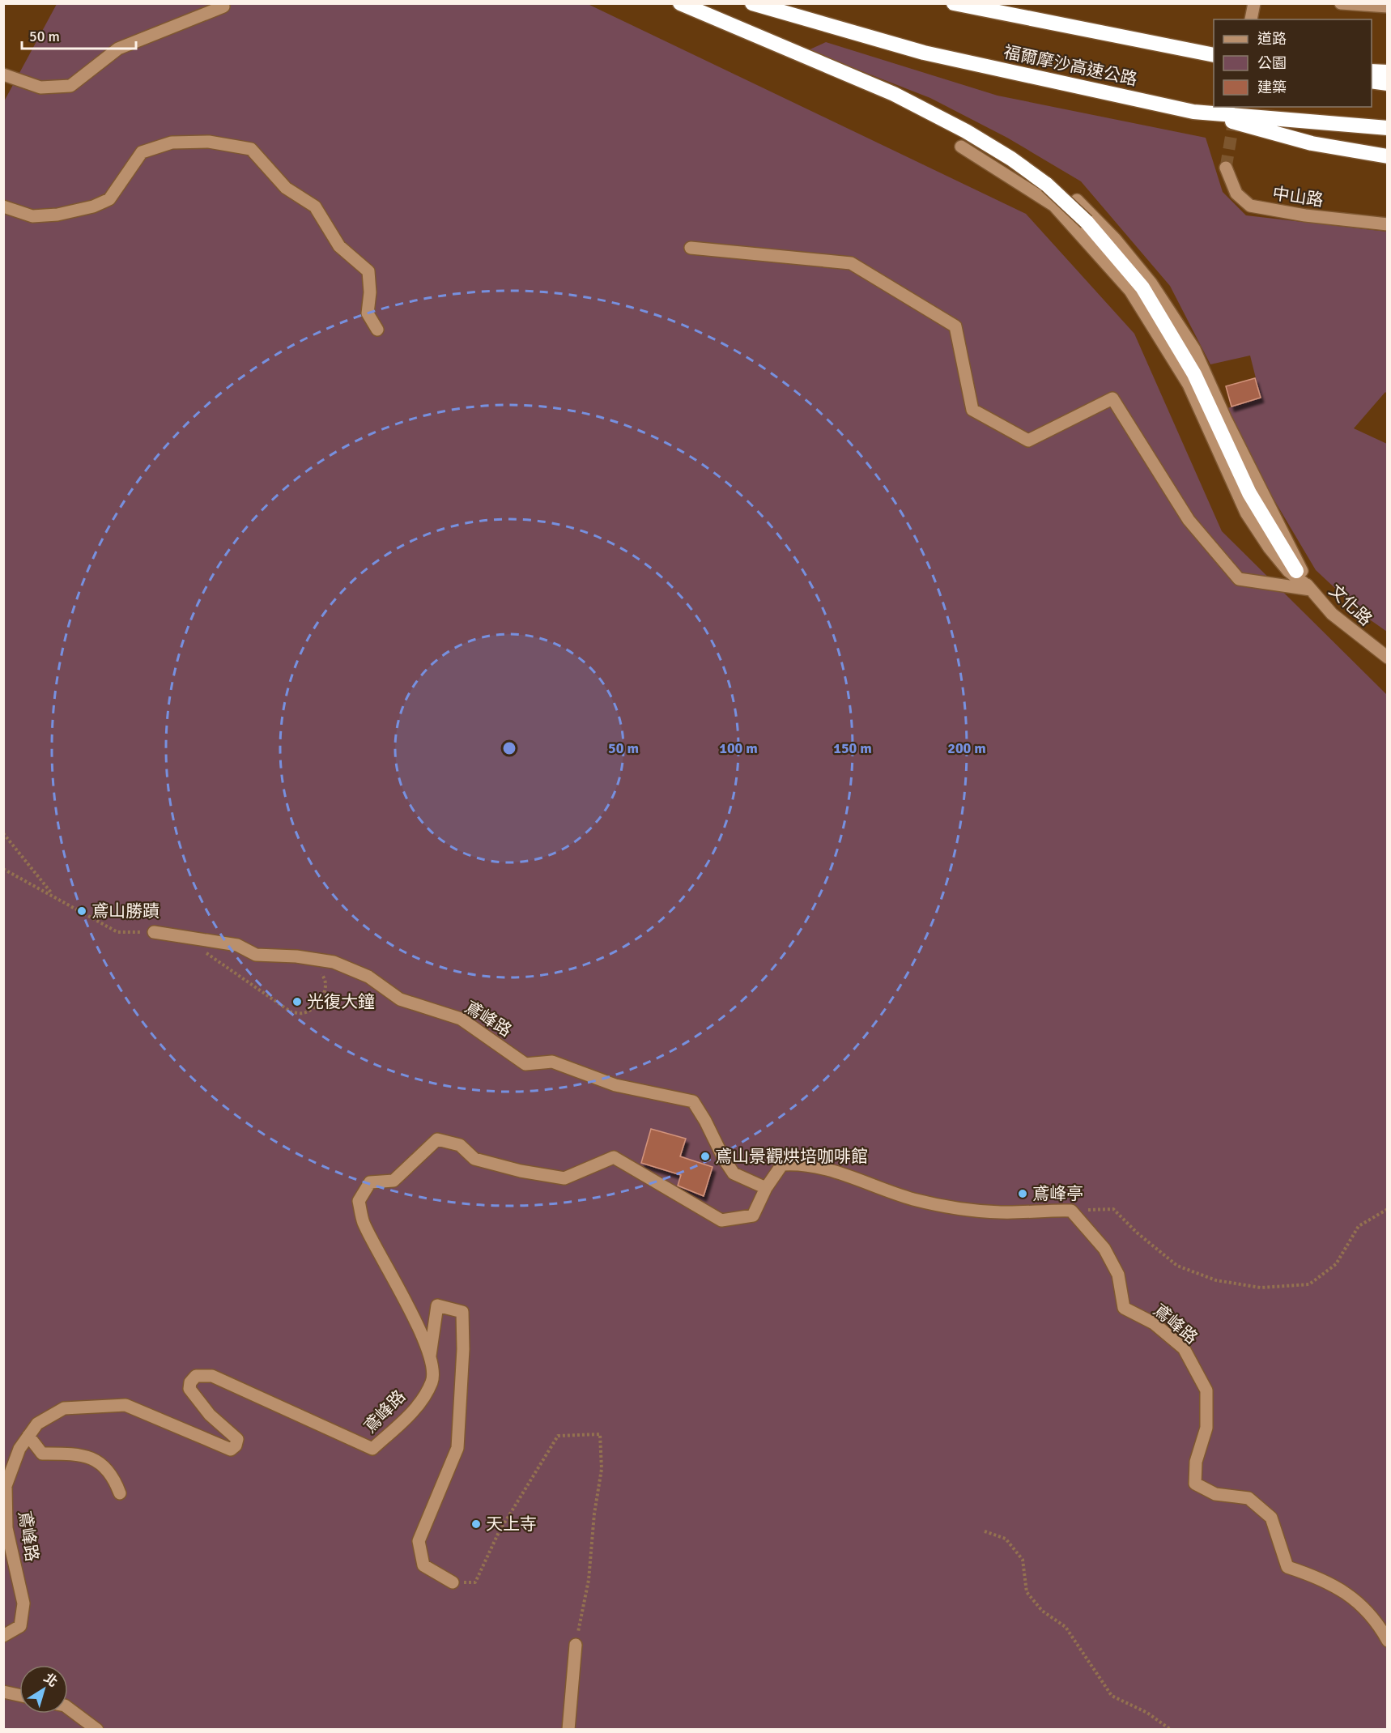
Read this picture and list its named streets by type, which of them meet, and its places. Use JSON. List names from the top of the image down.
{
  "streets": {
    "highway": ["福爾摩沙高速公路"],
    "street": ["中山路", "文化路", "鳶峰路"]
  },
  "places": [
    "鳶山勝蹟",
    "光復大鐘",
    "鳶山景觀烘培咖啡館",
    "鳶峰亭",
    "天上寺"
  ],
  "legend": ["道路", "公園", "建築"],
  "scale_bar": "50 m",
  "north": "top right",
  "rings": [
    "50 m",
    "100 m",
    "150 m",
    "200 m"
  ]
}
